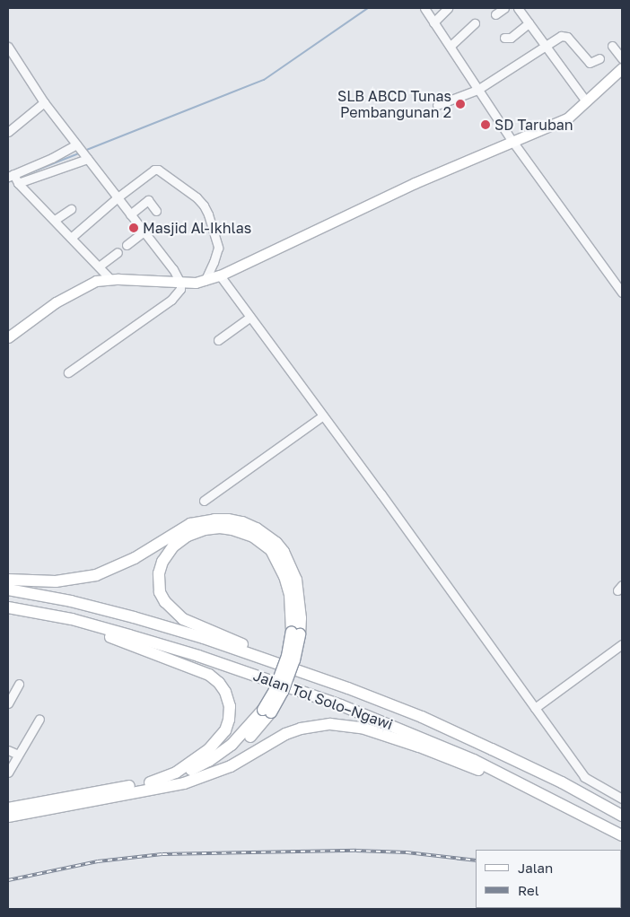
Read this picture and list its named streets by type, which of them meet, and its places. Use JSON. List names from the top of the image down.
{
  "streets": {
    "highway": ["Jalan Tol Solo–Ngawi"]
  },
  "places": ["SLB ABCD Tunas Pembangunan 2", "SD Taruban", "Masjid Al-Ikhlas"],
  "legend": ["Jalan", "Rel"]
}
